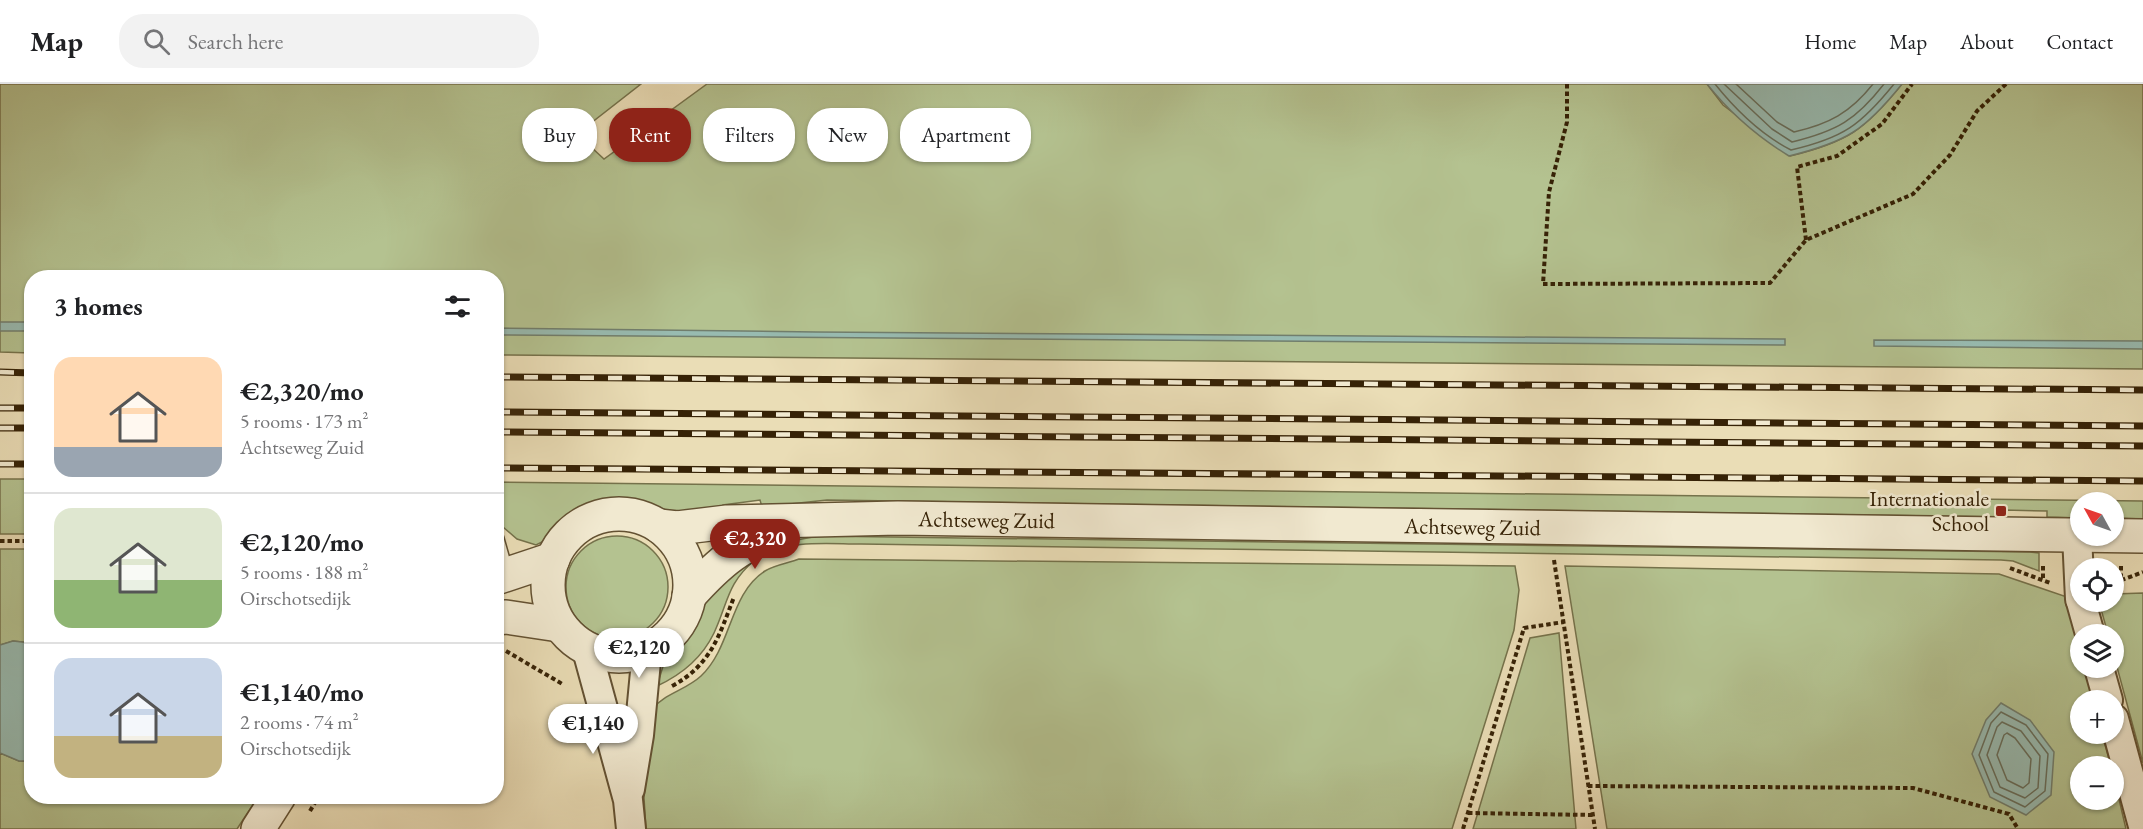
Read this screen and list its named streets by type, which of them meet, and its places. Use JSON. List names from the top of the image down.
{
  "streets": {
    "street": ["Achtseweg Zuid"]
  },
  "places": {
    "transit": ["Internationale School"]
  },
  "north": "top left",
  "page": {
    "header": "Map",
    "search": "Search here",
    "nav": [
      "Home",
      "Map",
      "About",
      "Contact"
    ],
    "chip": [
      "Buy",
      "Rent",
      "Filters",
      "New",
      "Apartment"
    ],
    "heading": "3 homes",
    "list": [
      {
        "name": "€2,320/mo",
        "note": "5 rooms · 173 m² · Achtseweg Zuid"
      },
      {
        "name": "€2,120/mo",
        "note": "5 rooms · 188 m² · Oirschotsedijk"
      },
      {
        "name": "€1,140/mo",
        "note": "2 rooms · 74 m² · Oirschotsedijk"
      }
    ],
    "map_buttons": ["+", "−"],
    "price": ["€2,320", "€2,120", "€1,140"]
  }
}
